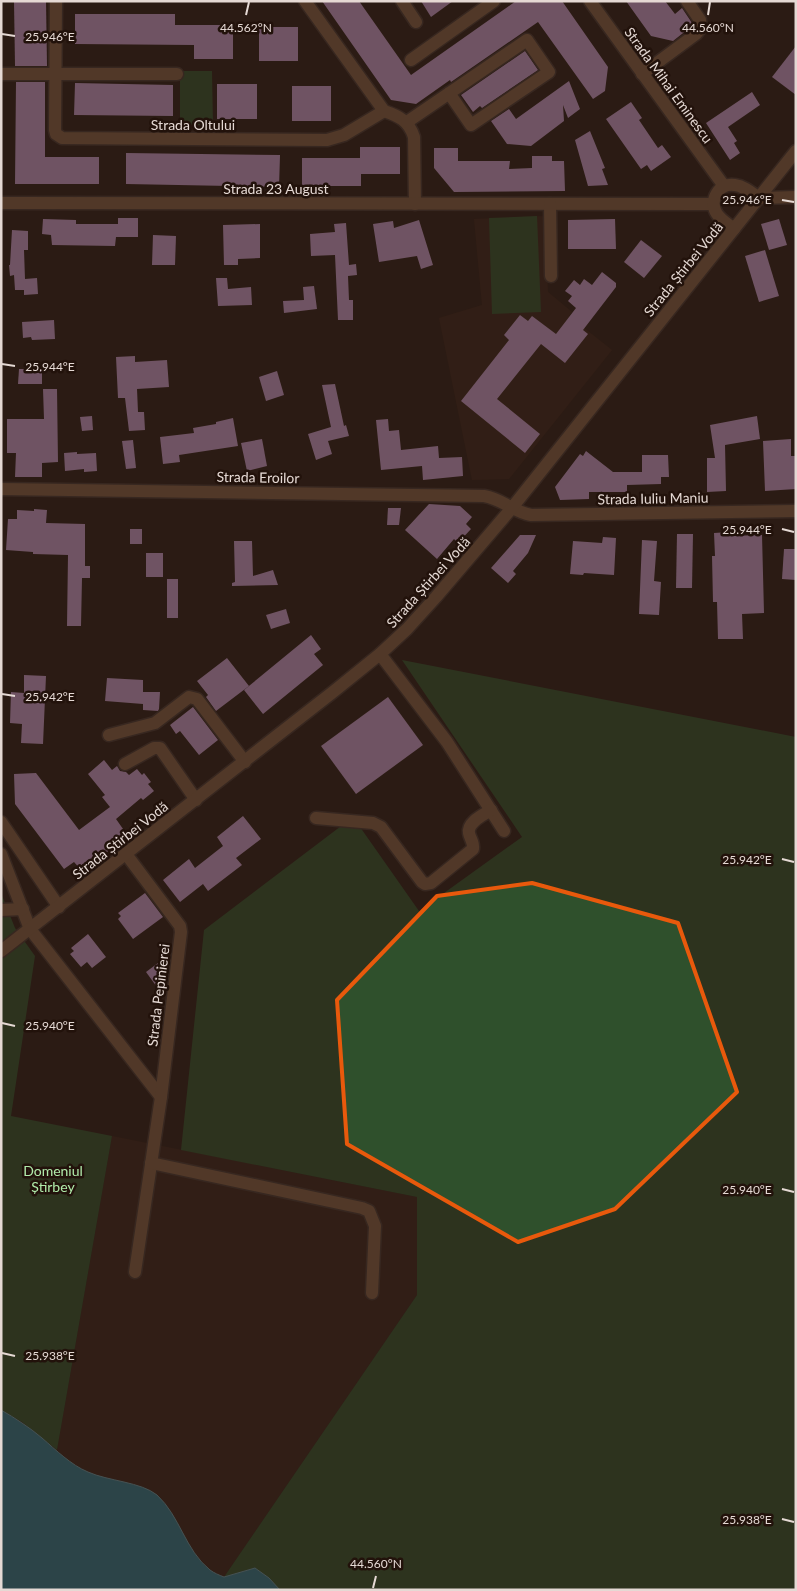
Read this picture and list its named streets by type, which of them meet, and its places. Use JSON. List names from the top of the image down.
{
  "streets": {
    "street": [
      "Strada Mihai Eminescu",
      "Strada Oltului",
      "Strada 23 August",
      "Strada Știrbei Vodă",
      "Strada Eroilor",
      "Strada Iuliu Maniu",
      "Strada Pepinierei"
    ]
  },
  "crossings": [
    ["Strada Știrbei Vodă", "Strada Eroilor"],
    ["Strada Știrbei Vodă", "Strada Iuliu Maniu"],
    ["Strada Știrbei Vodă", "Strada Pepinierei"],
    ["Strada Eroilor", "Strada Iuliu Maniu"]
  ],
  "parks": ["Domeniul Știrbey"],
  "coordinates": [
    "44.562°N",
    "44.560°N",
    "25.946°E",
    "25.944°E",
    "25.942°E",
    "25.940°E",
    "25.938°E"
  ]
}
